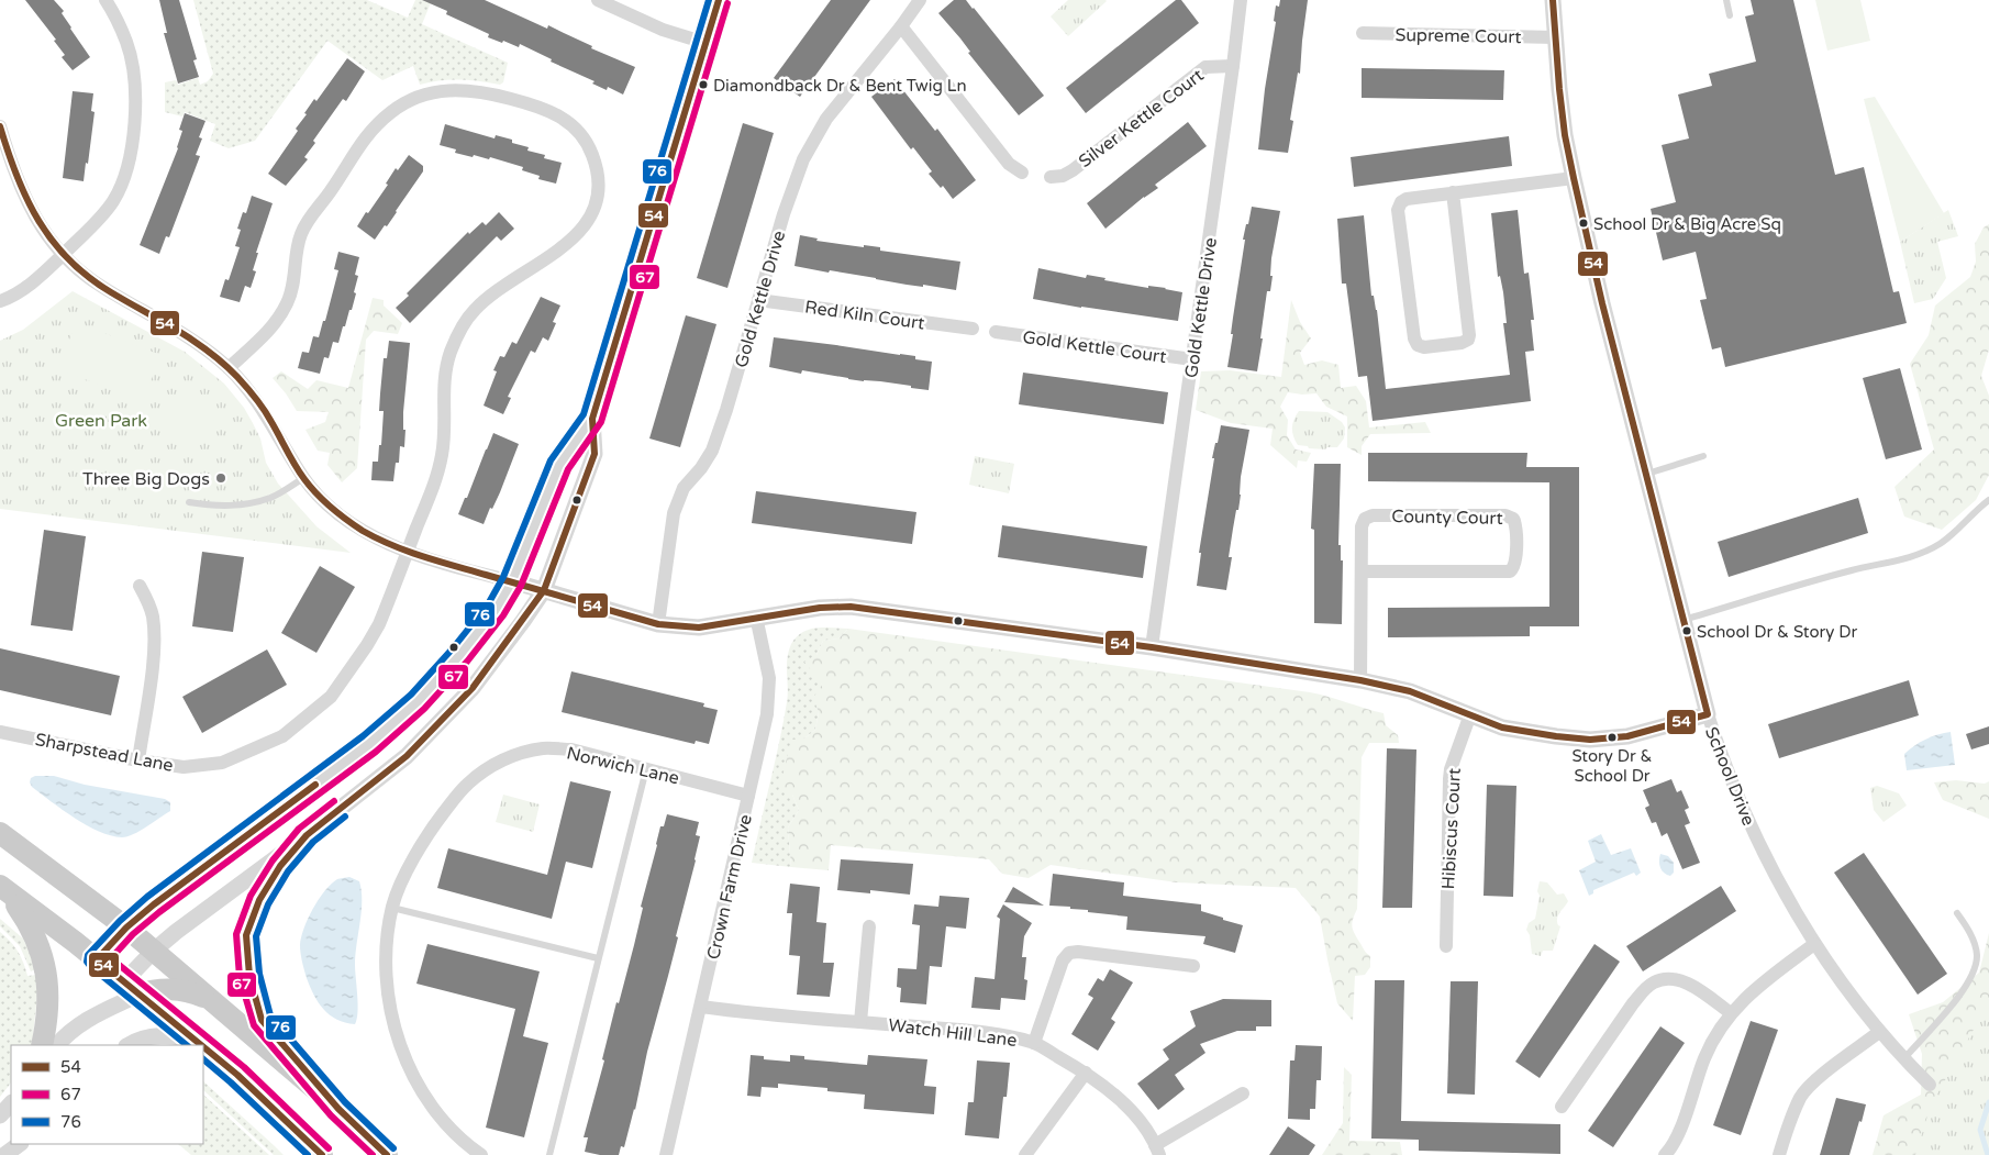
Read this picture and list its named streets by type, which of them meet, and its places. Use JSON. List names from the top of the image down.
{
  "streets": {
    "street": [
      "Supreme Court",
      "Silver Kettle Court",
      "Gold Kettle Drive",
      "Red Kiln Court",
      "Gold Kettle Court",
      "County Court",
      "Sharpstead Lane",
      "Norwich Lane",
      "School Drive",
      "Hibiscus Court",
      "Crown Farm Drive",
      "Watch Hill Lane"
    ]
  },
  "crossings": [
    ["Supreme Court", "School Drive"],
    ["Silver Kettle Court", "Gold Kettle Drive"],
    ["Gold Kettle Drive", "Red Kiln Court"],
    ["Gold Kettle Drive", "Gold Kettle Court"],
    ["Norwich Lane", "Crown Farm Drive"],
    ["Crown Farm Drive", "Watch Hill Lane"]
  ],
  "parks": ["Green Park"],
  "places": [
    "Diamondback Dr & Bent Twig Ln",
    "School Dr & Big Acre Sq",
    "Three Big Dogs",
    "School Dr & Story Dr",
    "Story Dr & School Dr"
  ],
  "lines": ["transit line 54", "transit line 76", "transit line 67"],
  "legend": ["54", "67", "76"]
}
